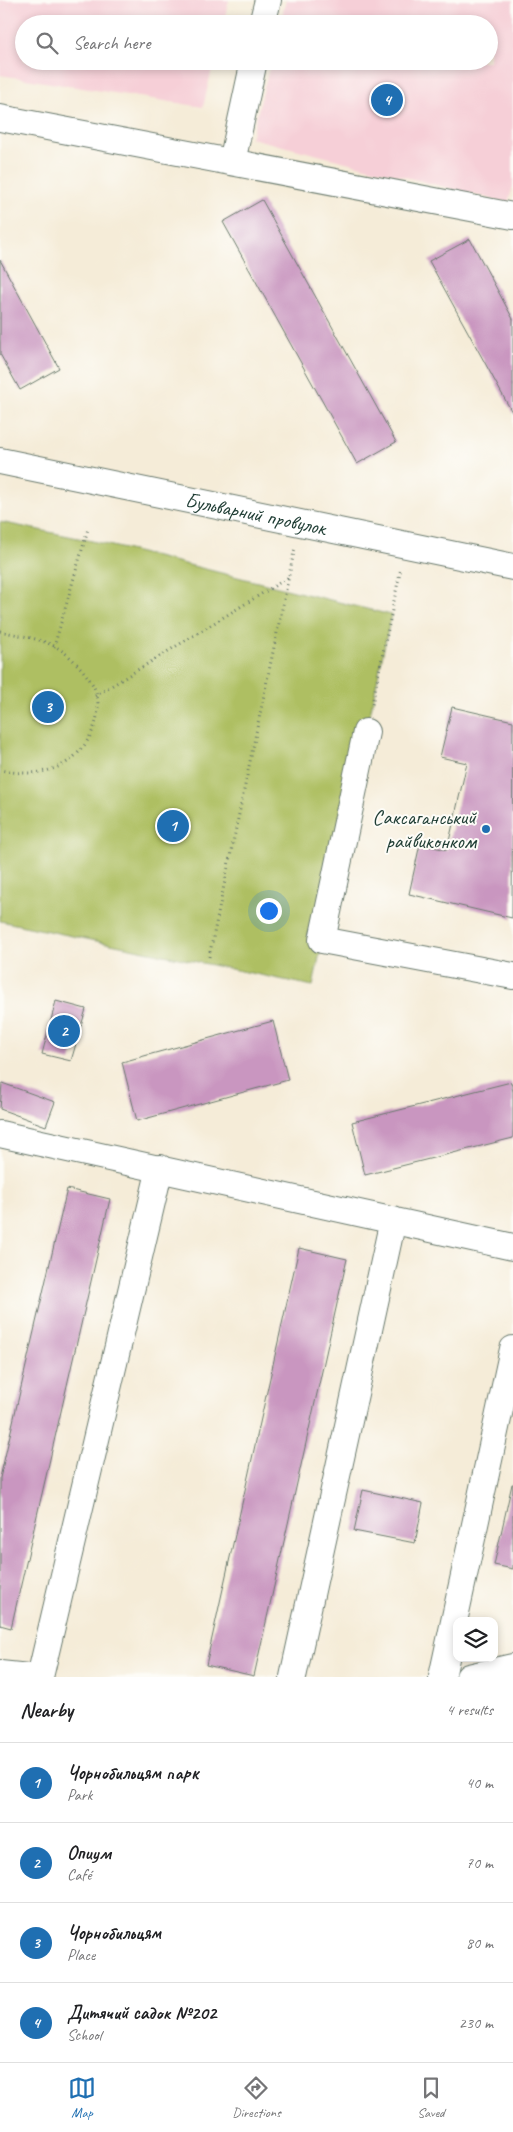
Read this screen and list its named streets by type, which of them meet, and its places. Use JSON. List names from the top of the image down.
{
  "streets": {
    "street": ["Бульварний провулок"]
  },
  "places": ["Саксаганський райвиконком"],
  "page": {
    "search": "Search here",
    "pins": [
      "4",
      "3",
      "1",
      "2"
    ],
    "heading": ["Nearby", "4 results"],
    "list": [
      {
        "mark": "1",
        "name": "Чорнобильцям парк",
        "note": "Park",
        "value": "40 m"
      },
      {
        "mark": "2",
        "name": "Опиум",
        "note": "Café",
        "value": "70 m"
      },
      {
        "mark": "3",
        "name": "Чорнобильцям",
        "note": "Place",
        "value": "80 m"
      },
      {
        "mark": "4",
        "name": "Дитячий садок №202",
        "note": "School",
        "value": "230 m"
      }
    ],
    "nav": ["Map", "Directions", "Saved"]
  }
}
